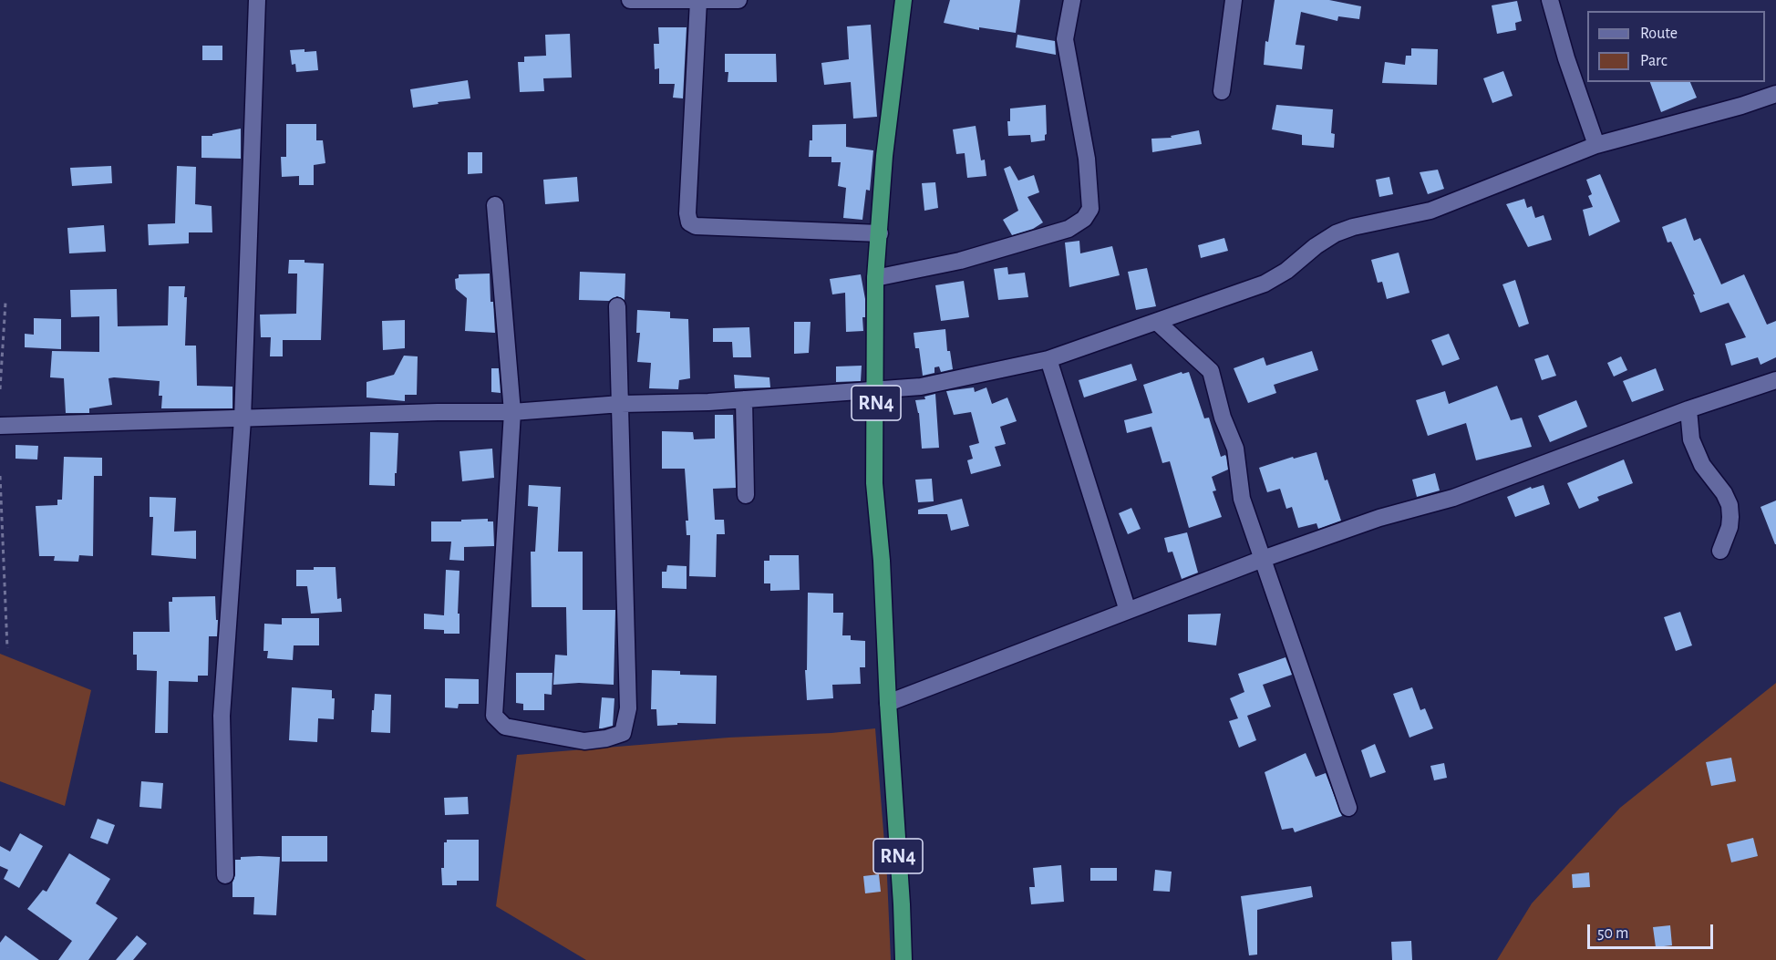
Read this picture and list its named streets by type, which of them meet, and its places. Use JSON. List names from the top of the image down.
{
  "streets": {
    "highway": ["RN4"]
  },
  "legend": ["Route", "Parc"],
  "scale_bar": "50 m"
}
